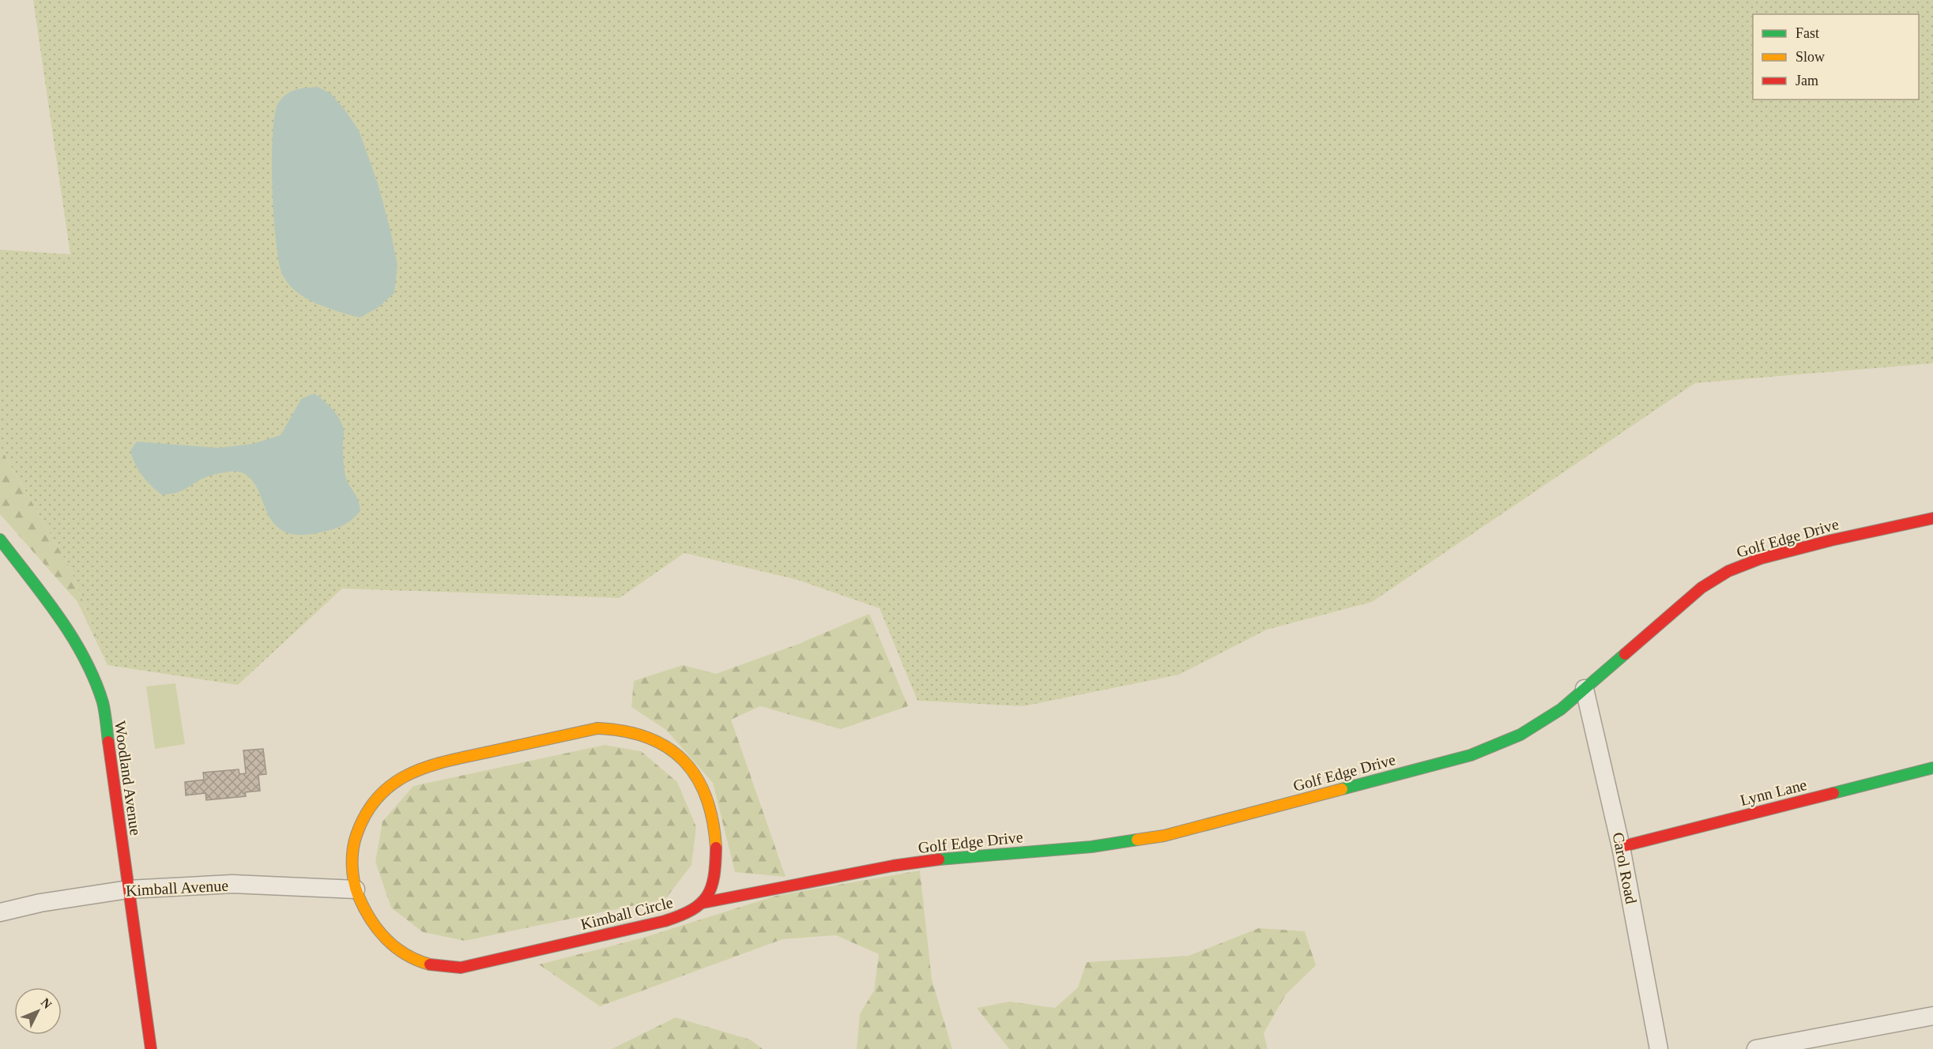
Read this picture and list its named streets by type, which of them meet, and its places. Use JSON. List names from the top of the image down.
{
  "streets": {
    "street": [
      "Golf Edge Drive",
      "Woodland Avenue",
      "Lynn Lane",
      "Carol Road",
      "Kimball Avenue",
      "Kimball Circle"
    ]
  },
  "crossings": [
    ["Golf Edge Drive", "Carol Road"],
    ["Golf Edge Drive", "Kimball Circle"],
    ["Woodland Avenue", "Kimball Avenue"],
    ["Lynn Lane", "Carol Road"],
    ["Kimball Avenue", "Kimball Circle"]
  ],
  "legend": ["Fast", "Slow", "Jam"],
  "north": "top right"
}
